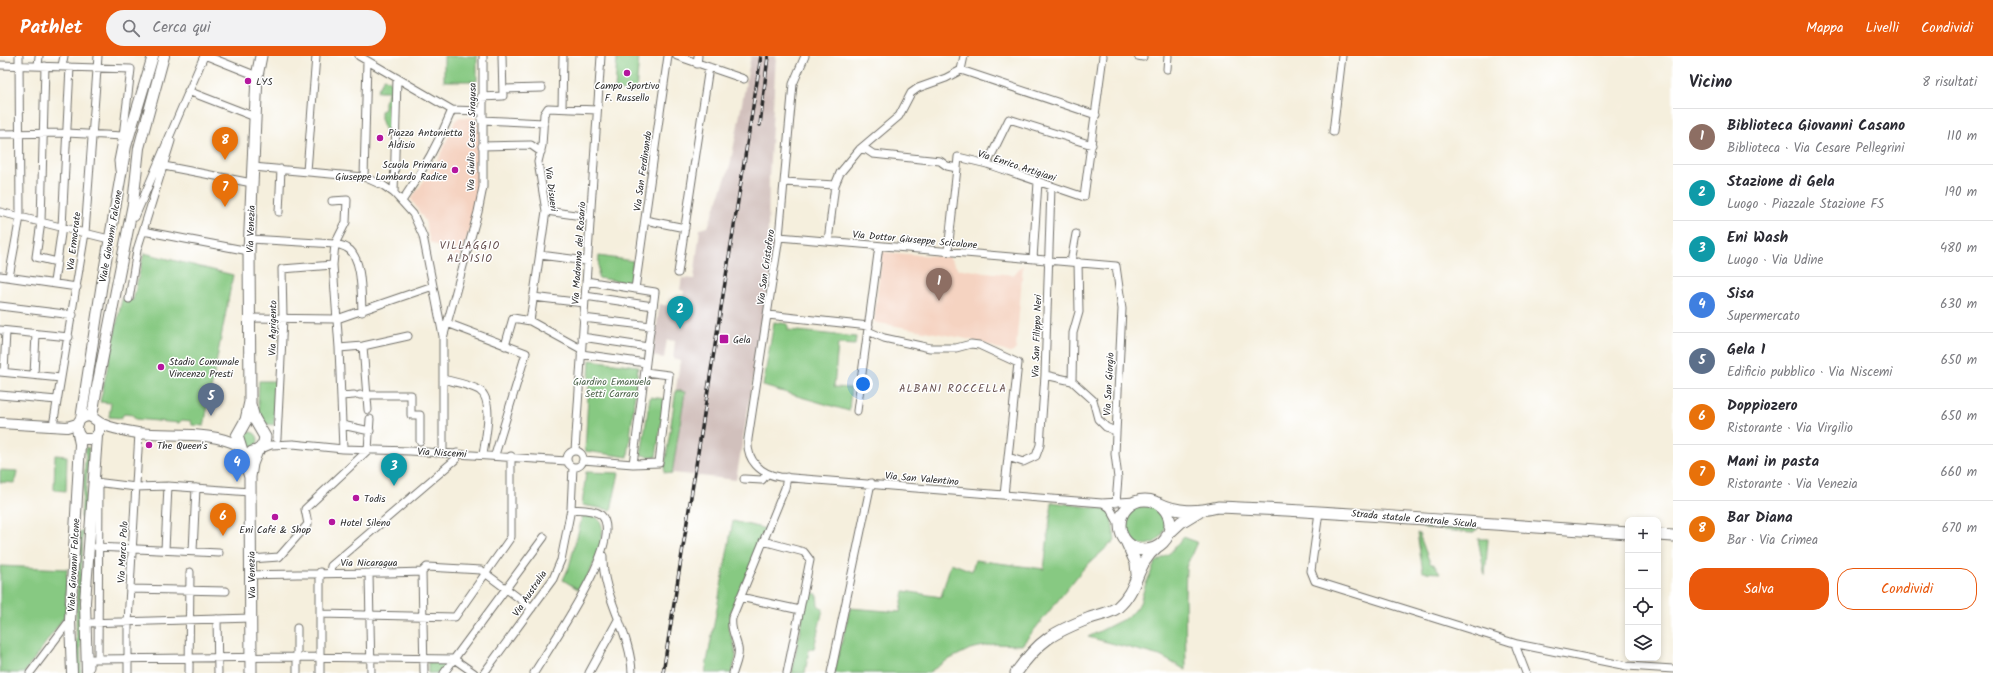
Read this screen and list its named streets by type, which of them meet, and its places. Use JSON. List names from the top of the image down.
{
  "streets": {
    "main road": ["Via Venezia", "Strada statale Centrale Sicula"],
    "street": [
      "Via Giulio Cesare Siragusa",
      "Via Enrico Artigiani",
      "Via San Ferdinando",
      "Via Disueri",
      "Viale Giovanni Falcone",
      "Via Dottor Giuseppe Scicolone",
      "Via Ermocrate",
      "Via Madonna del Rosario",
      "Via San Cristoforo",
      "Via Agrigento",
      "Via San Filippo Neri",
      "Via San Giorgio",
      "Via Niscemi",
      "Via San Valentino",
      "Via Marco Polo",
      "Via Nicaragua",
      "Via Australia"
    ]
  },
  "crossings": [
    ["Via Giulio Cesare Siragusa", "Via Niscemi"],
    ["Via Enrico Artigiani", "Via San Filippo Neri"],
    ["Via Disueri", "Via Madonna del Rosario"],
    ["Via Venezia", "Via Nicaragua"],
    ["Via Dottor Giuseppe Scicolone", "Via San Cristoforo"],
    ["Via Dottor Giuseppe Scicolone", "Via San Filippo Neri"],
    ["Via Dottor Giuseppe Scicolone", "Via San Giorgio"],
    ["Via Madonna del Rosario", "Via Niscemi"],
    ["Via Madonna del Rosario", "Via Australia"],
    ["Via San Cristoforo", "Via San Valentino"],
    ["Via San Giorgio", "Via San Valentino"],
    ["Via Niscemi", "Via Australia"],
    ["Via San Valentino", "Strada statale Centrale Sicula"]
  ],
  "districts": ["VILLAGGIO ALDISIO", "ALBANI ROCCELLA"],
  "parks": ["Giardino Emanuela Setti Carraro"],
  "places": {
    "other": [
      "Campo Sportivo F. Russello",
      "LYS",
      "Piazza Antonietta Aldisio",
      "Scuola Primaria Giuseppe Lombardo Radice",
      "Stadio Comunale Vincenzo Presti",
      "The Queen's",
      "Todis",
      "Eni Café & Shop",
      "Hotel Sileno"
    ],
    "transit": ["Gela"]
  },
  "page": {
    "header": "Pathlet",
    "search": "Cerca qui",
    "nav": ["Mappa", "Livelli", "Condividi"],
    "heading": ["Vicino", "8 risultati"],
    "list": [
      {
        "mark": "1",
        "name": "Biblioteca Giovanni Casano",
        "note": "Biblioteca · Via Cesare Pellegrini",
        "value": "110 m"
      },
      {
        "mark": "2",
        "name": "Stazione di Gela",
        "note": "Luogo · Piazzale Stazione FS",
        "value": "190 m"
      },
      {
        "mark": "3",
        "name": "Eni Wash",
        "note": "Luogo · Via Udine",
        "value": "480 m"
      },
      {
        "mark": "4",
        "name": "Sisa",
        "note": "Supermercato",
        "value": "630 m"
      },
      {
        "mark": "5",
        "name": "Gela 1",
        "note": "Edificio pubblico · Via Niscemi",
        "value": "650 m"
      },
      {
        "mark": "6",
        "name": "Doppiozero",
        "note": "Ristorante · Via Virgilio",
        "value": "650 m"
      },
      {
        "mark": "7",
        "name": "Mani in pasta",
        "note": "Ristorante · Via Venezia",
        "value": "660 m"
      },
      {
        "mark": "8",
        "name": "Bar Diana",
        "note": "Bar · Via Crimea",
        "value": "670 m"
      }
    ],
    "pins": [
      "8",
      "7",
      "1",
      "2",
      "5",
      "4",
      "3",
      "6"
    ],
    "map_buttons": ["+", "−"],
    "buttons": ["Salva", "Condividi"]
  }
}
